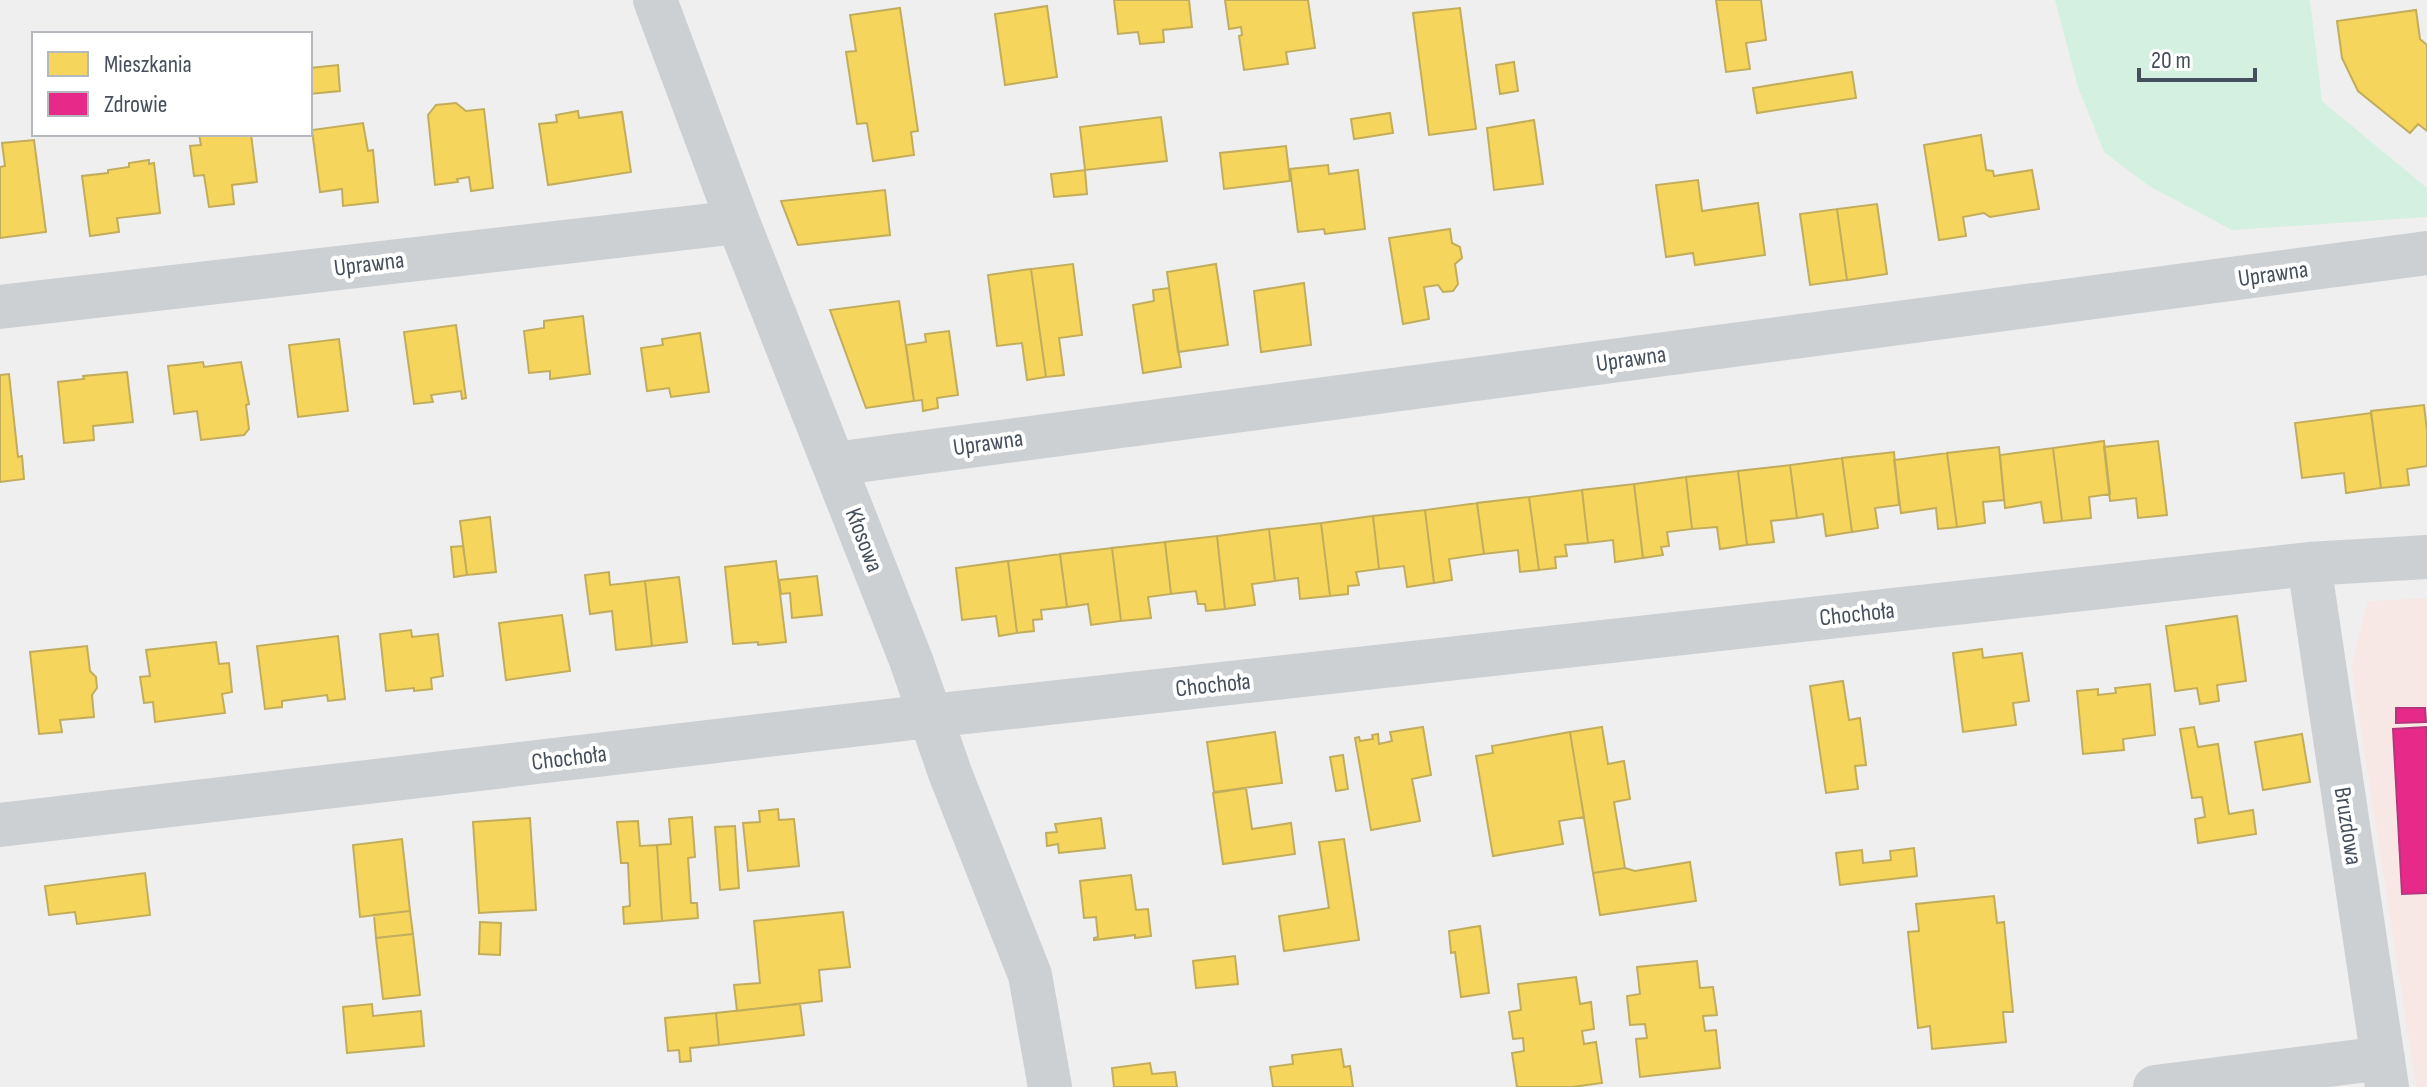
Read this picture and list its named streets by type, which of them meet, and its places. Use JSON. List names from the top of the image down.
{
  "streets": {
    "street": [
      "Uprawna",
      "Kłosowa",
      "Chochoła",
      "Bruzdowa"
    ]
  },
  "crossings": [
    ["Uprawna", "Kłosowa"],
    ["Kłosowa", "Chochoła"],
    ["Chochoła", "Bruzdowa"]
  ],
  "legend": ["Mieszkania", "Zdrowie"],
  "scale_bar": "20 m"
}
